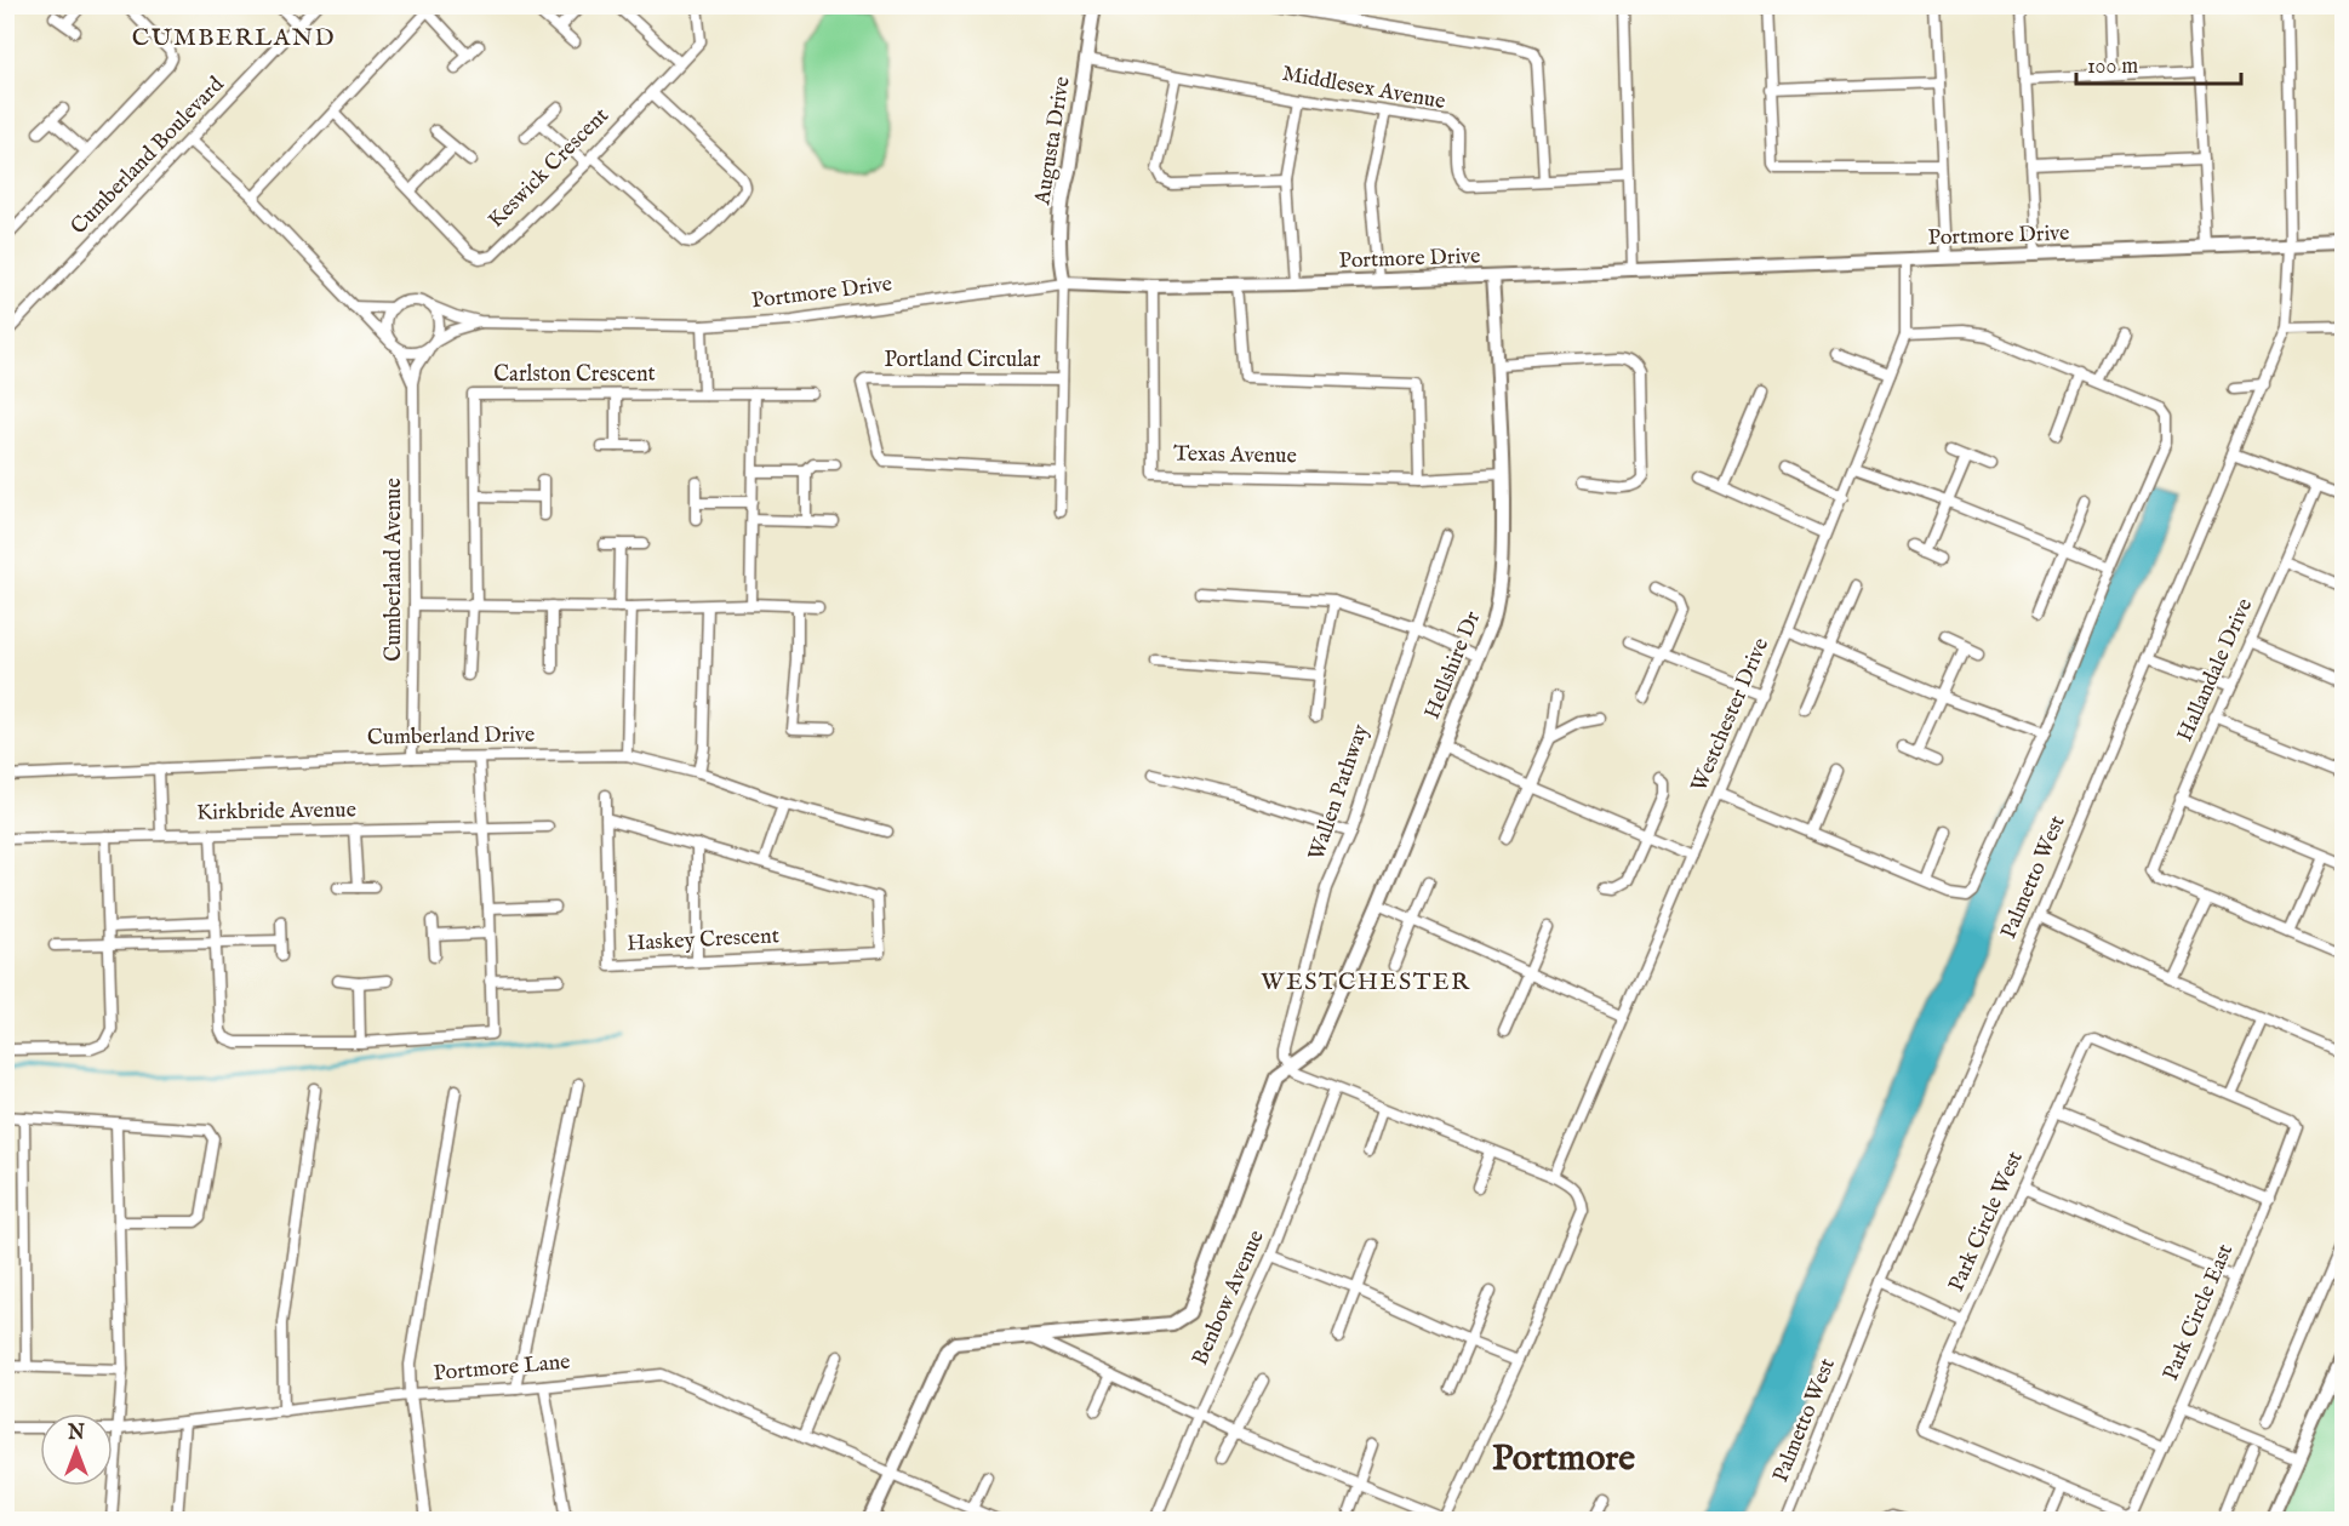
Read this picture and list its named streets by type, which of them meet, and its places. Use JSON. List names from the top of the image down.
{
  "streets": {
    "street": [
      "Middlesex Avenue",
      "Augusta Drive",
      "Cumberland Boulevard",
      "Keswick Crescent",
      "Portmore Drive",
      "Portland Circular",
      "Carlston Crescent",
      "Texas Avenue",
      "Cumberland Avenue",
      "Hellshire Dr",
      "Hallandale Drive",
      "Westchester Drive",
      "Cumberland Drive",
      "Wallen Pathway",
      "Kirkbride Avenue",
      "Palmetto West",
      "Haskey Crescent",
      "Park Circle West",
      "Benbow Avenue",
      "Park Circle East",
      "Portmore Lane"
    ]
  },
  "crossings": [
    ["Middlesex Avenue", "Augusta Drive"],
    ["Augusta Drive", "Portmore Drive"],
    ["Cumberland Boulevard", "Cumberland Avenue"],
    ["Portmore Drive", "Texas Avenue"],
    ["Portmore Drive", "Cumberland Avenue"],
    ["Portmore Drive", "Hellshire Dr"],
    ["Portmore Drive", "Westchester Drive"],
    ["Portmore Drive", "Palmetto West"],
    ["Texas Avenue", "Hellshire Dr"],
    ["Cumberland Avenue", "Cumberland Drive"],
    ["Hellshire Dr", "Wallen Pathway"],
    ["Park Circle West", "Park Circle East"]
  ],
  "districts": ["CUMBERLAND", "WESTCHESTER", "Portmore"],
  "scale_bar": "100 m",
  "north": "top"
}
